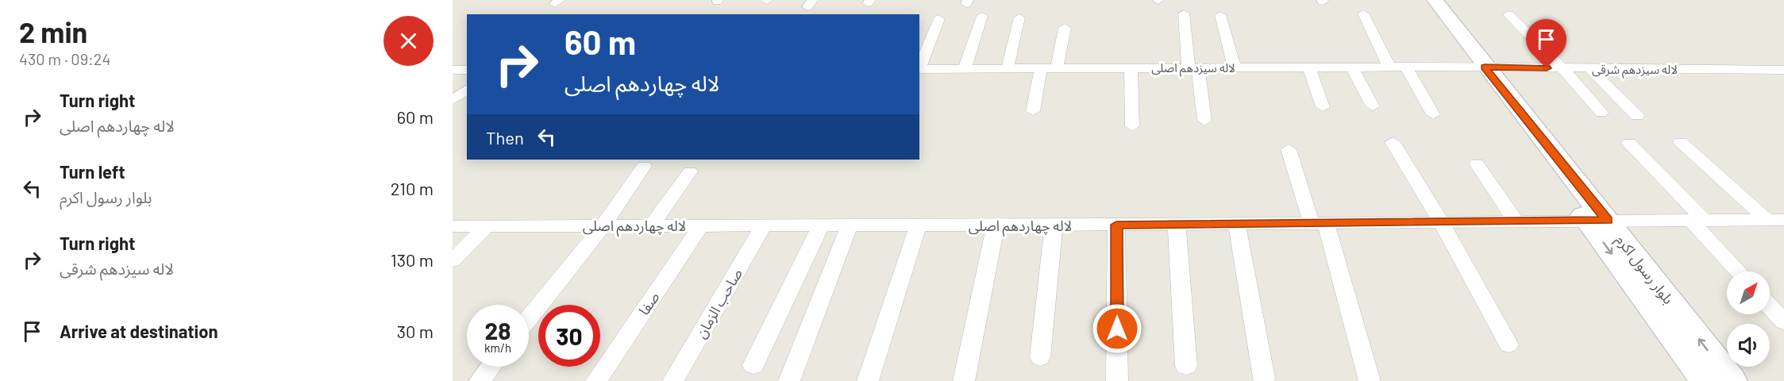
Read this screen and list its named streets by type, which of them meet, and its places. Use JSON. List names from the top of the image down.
{
  "streets": {
    "main road": ["بلوار رسول اکرم"],
    "street": [
      "لاله سیزدهم اصلی",
      "لاله سیزدهم شرقی",
      "لاله چهاردهم اصلی",
      "صفا",
      "صاحب الزمان"
    ]
  },
  "crossings": [
    ["لاله سیزدهم اصلی", "لاله سیزدهم شرقی"],
    ["لاله سیزدهم اصلی", "بلوار رسول اکرم"],
    ["لاله سیزدهم شرقی", "بلوار رسول اکرم"],
    ["لاله چهاردهم اصلی", "بلوار رسول اکرم"],
    ["لاله چهاردهم اصلی", "صفا"],
    ["لاله چهاردهم اصلی", "صاحب الزمان"]
  ],
  "north": "top right",
  "page": {
    "heading": ["2 min", "430 m · 09:24"],
    "turn": ["60 m", "لاله چهاردهم اصلی"],
    "list": [
      {
        "name": "Turn right",
        "note": "لاله چهاردهم اصلی",
        "value": "60 m"
      },
      {
        "name": "Turn left",
        "note": "بلوار رسول اکرم",
        "value": "210 m"
      },
      {
        "name": "Turn right",
        "note": "لاله سیزدهم شرقی",
        "value": "130 m"
      },
      {
        "name": "Arrive at destination",
        "value": "30 m"
      }
    ],
    "then": "Then",
    "speed": "28 km/h",
    "limit": "30"
  }
}
